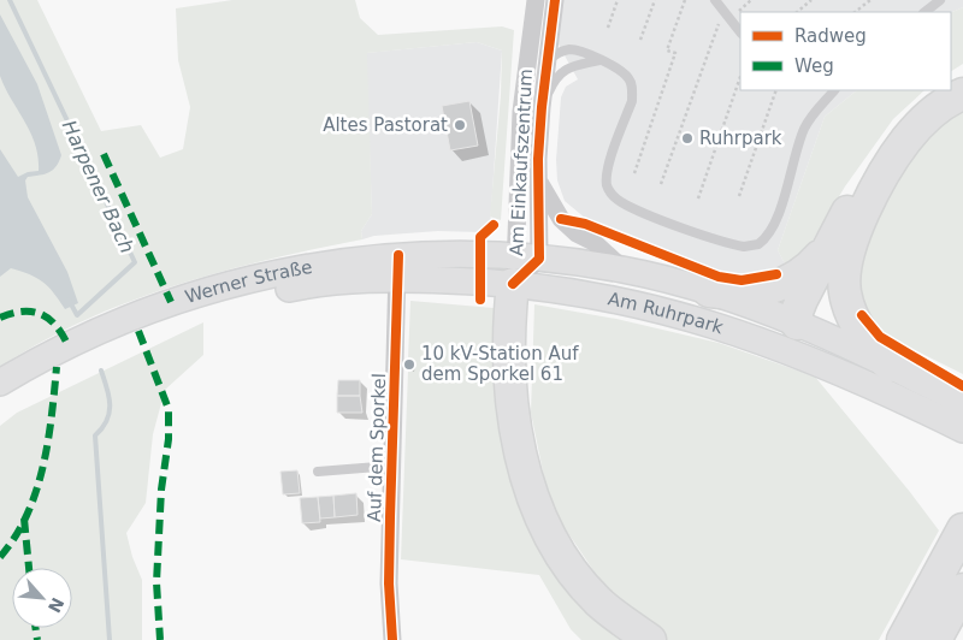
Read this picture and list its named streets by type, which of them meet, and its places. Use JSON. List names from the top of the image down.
{
  "streets": {
    "main road": ["Werner Straße", "Am Ruhrpark"],
    "street": ["Am Einkaufszentrum", "Auf dem Sporkel"]
  },
  "crossings": [
    ["Am Einkaufszentrum", "Werner Straße"],
    ["Am Einkaufszentrum", "Am Ruhrpark"],
    ["Werner Straße", "Am Ruhrpark"],
    ["Werner Straße", "Auf dem Sporkel"]
  ],
  "water": ["Harpener Bach"],
  "places": ["Altes Pastorat", "Ruhrpark", "10 kV-Station Auf dem Sporkel 61"],
  "legend": ["Radweg", "Weg"],
  "north": "bottom right"
}
